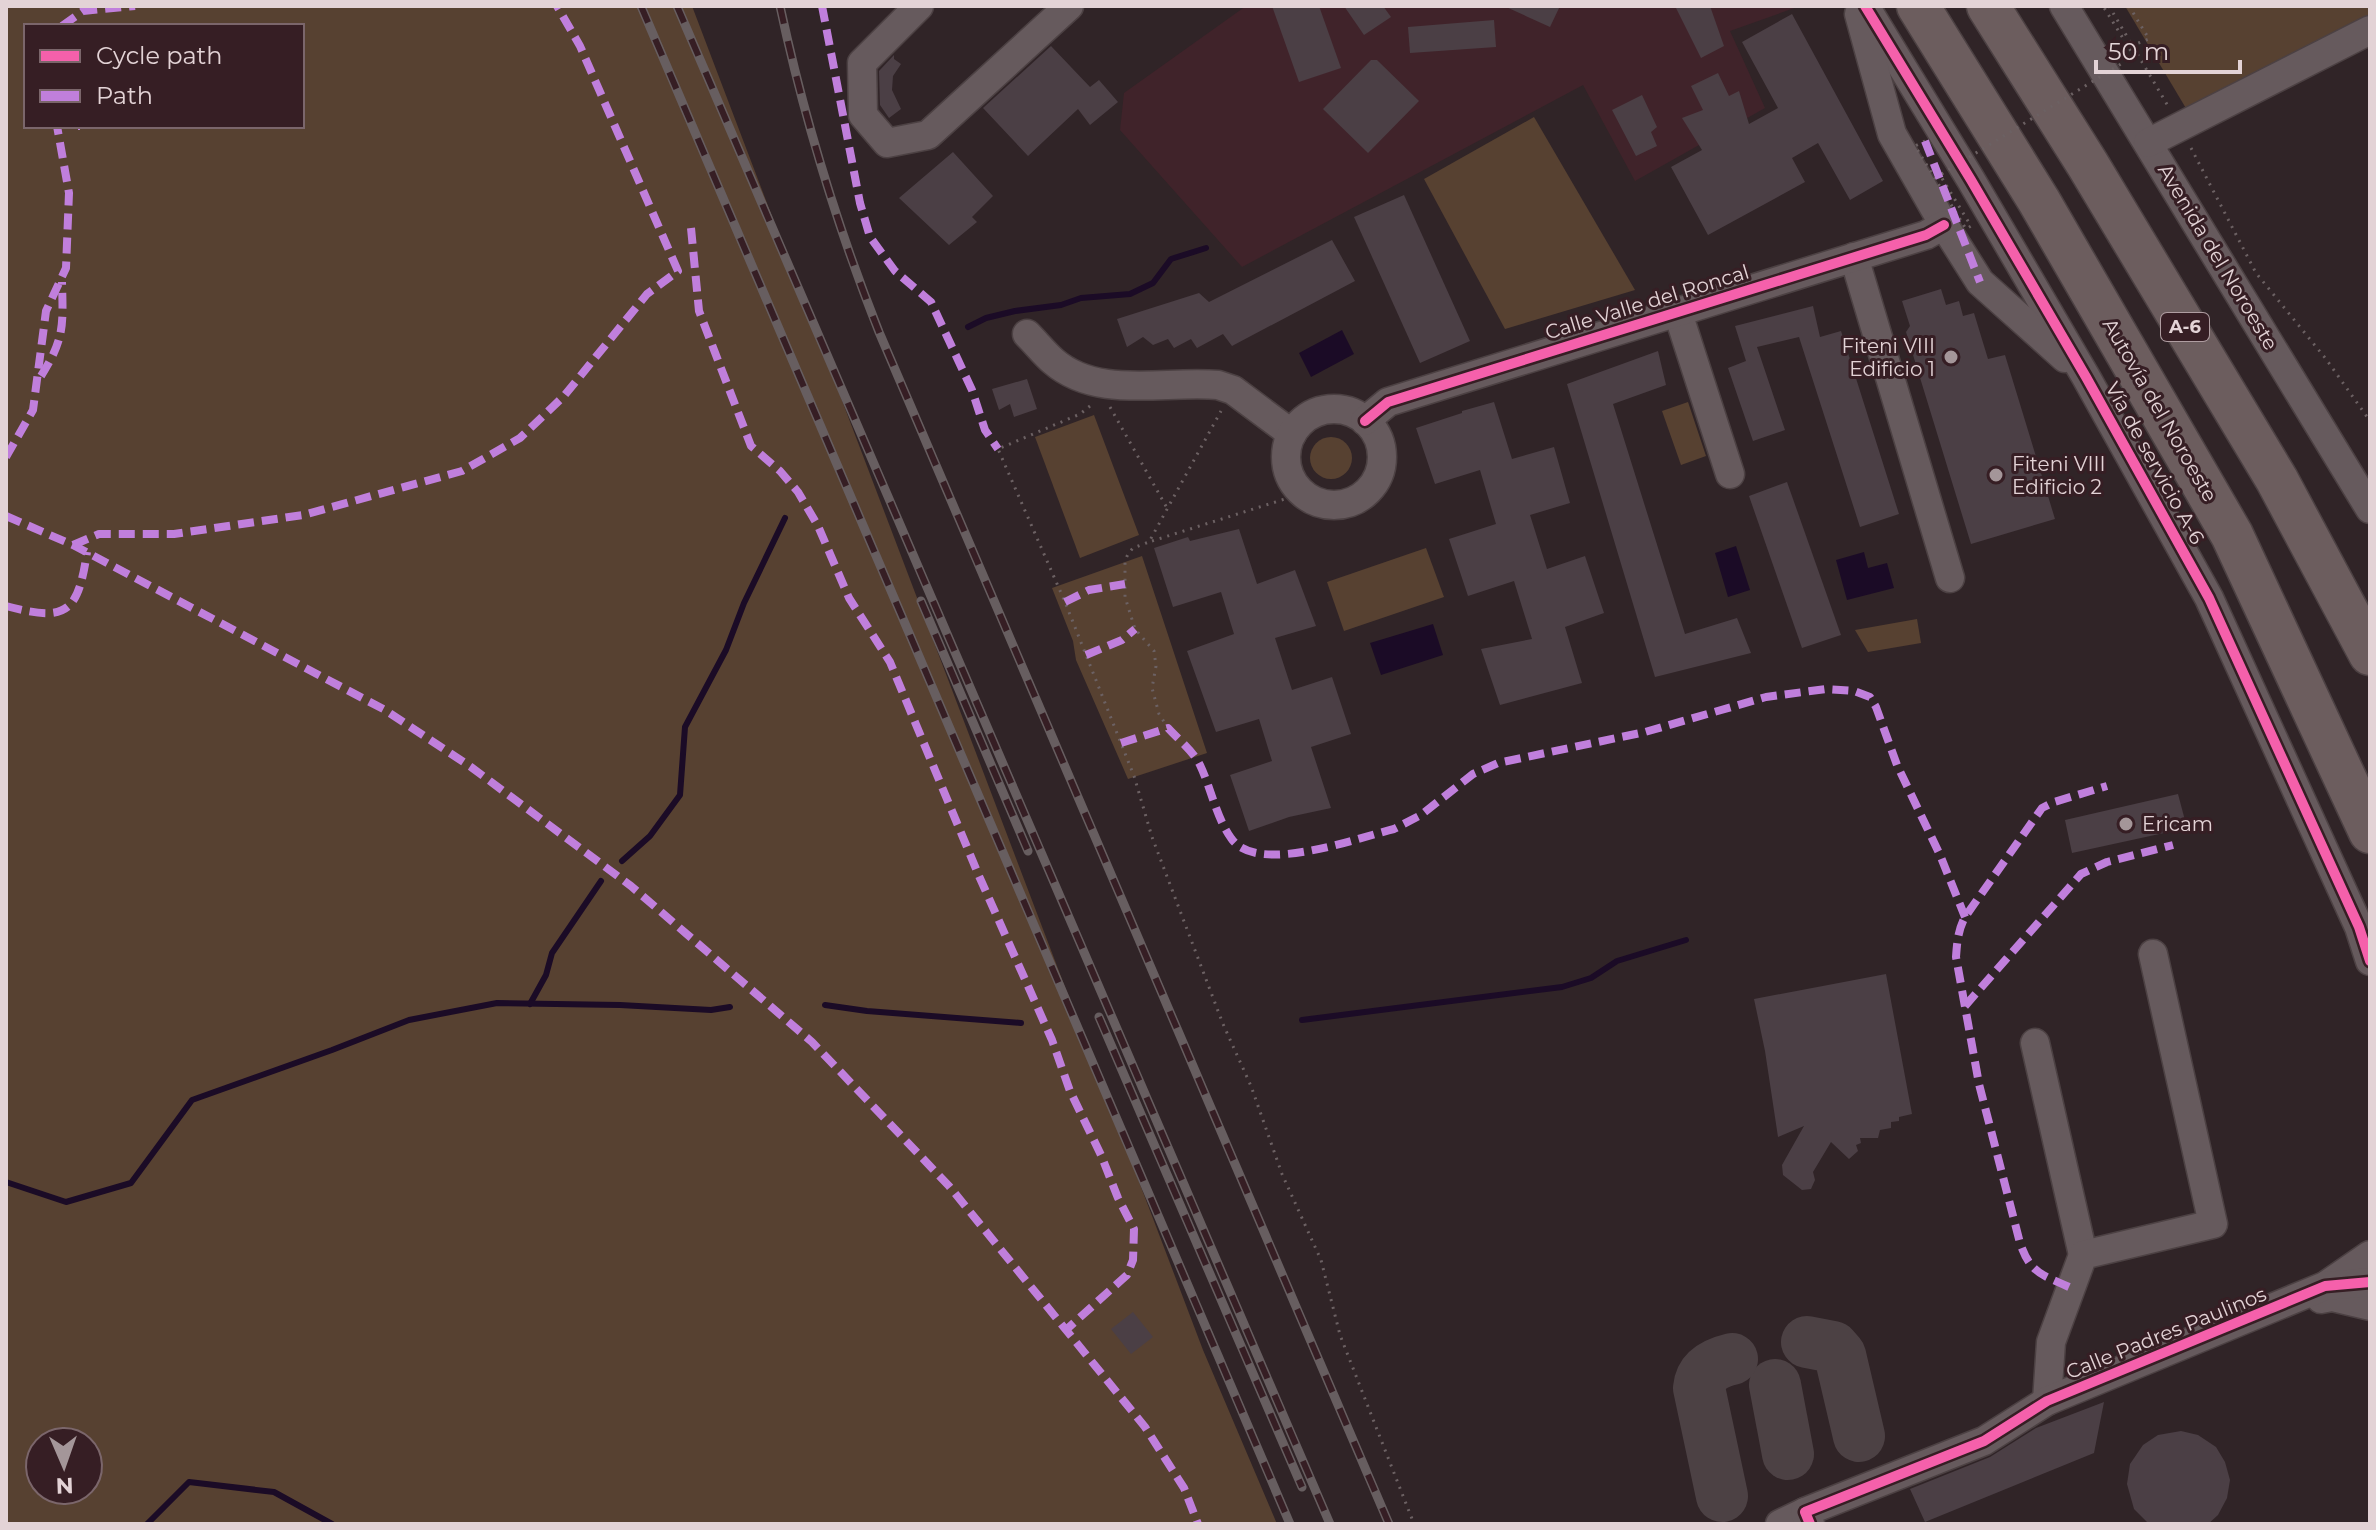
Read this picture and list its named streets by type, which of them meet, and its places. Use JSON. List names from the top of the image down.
{
  "streets": {
    "highway": ["A-6", "Autovía del Noroeste"],
    "street": [
      "Avenida del Noroeste",
      "Calle Valle del Roncal",
      "Vía de servicio A-6",
      "Calle Padres Paulinos"
    ]
  },
  "places": ["Fiteni VIII Edificio 1", "Fiteni VIII Edificio 2", "Ericam"],
  "legend": ["Cycle path", "Path"],
  "scale_bar": "50 m",
  "north": "bottom"
}
